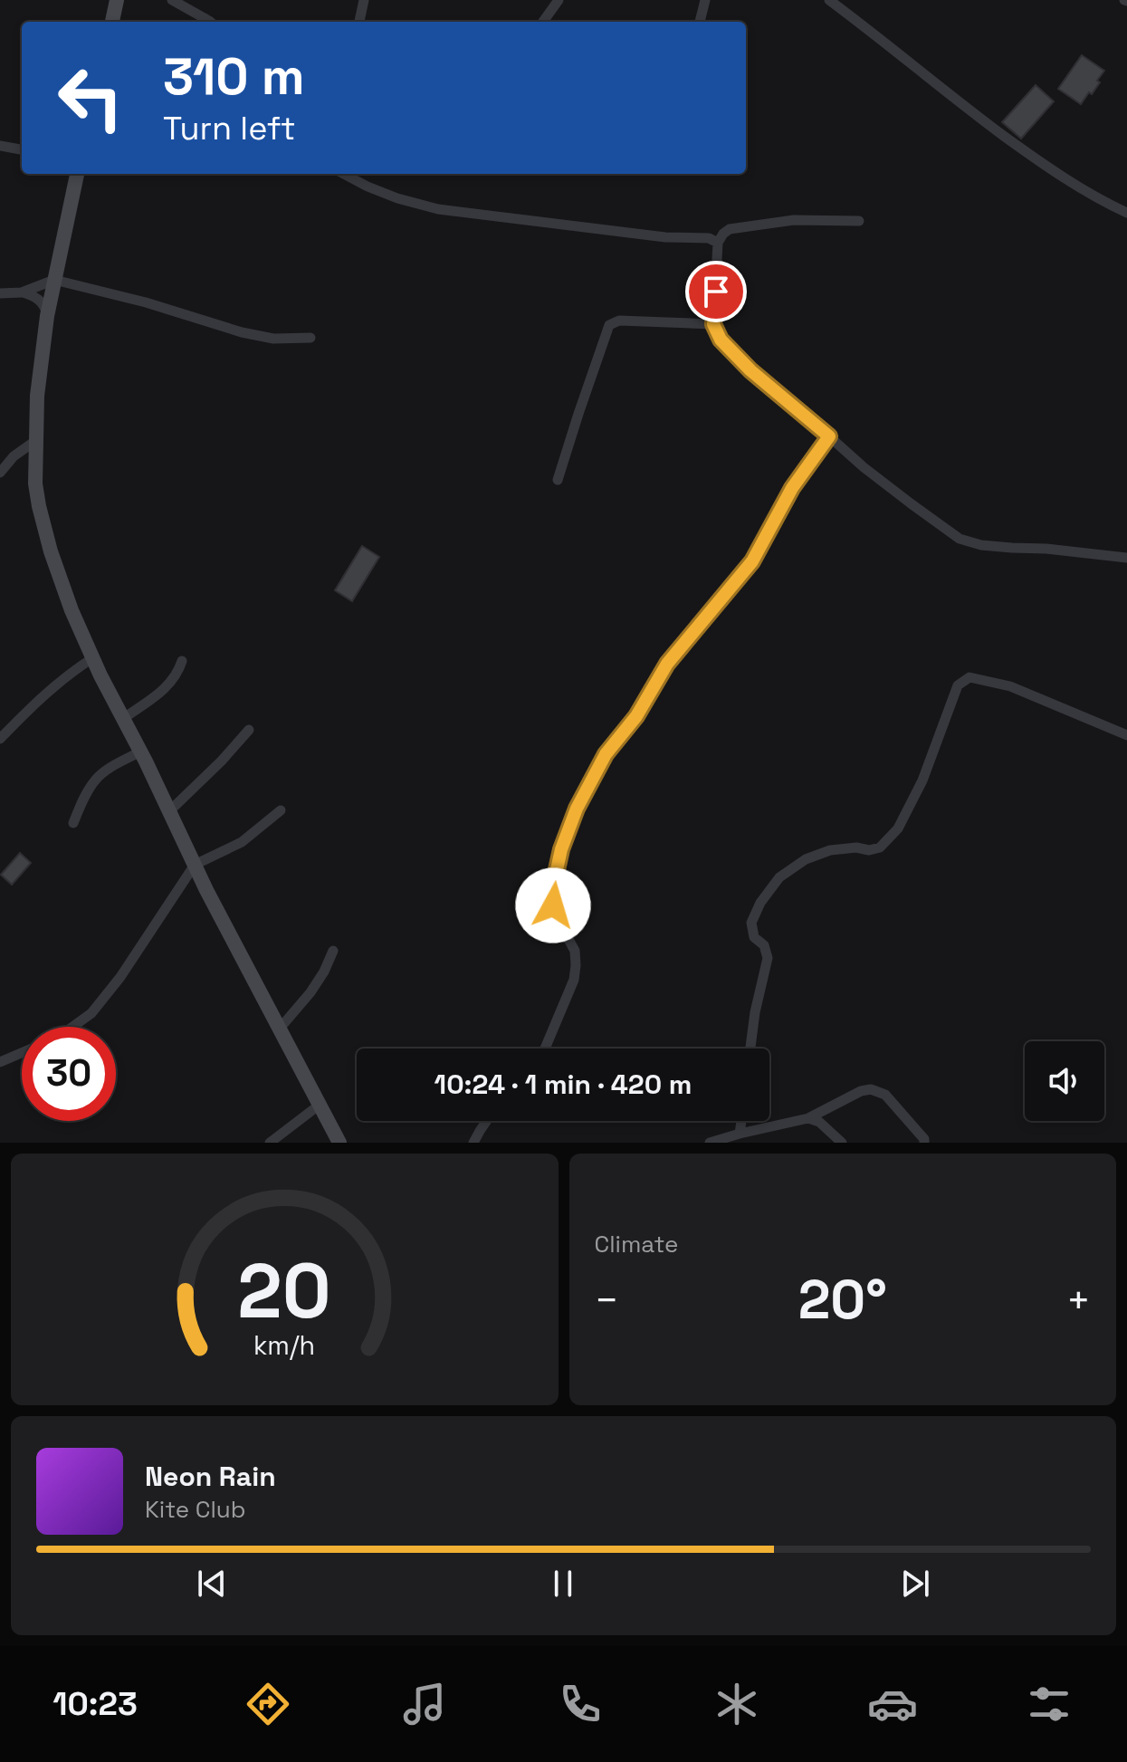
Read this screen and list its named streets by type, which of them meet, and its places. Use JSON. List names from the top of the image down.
{
  "page": {
    "turn": ["310 m", "Turn left"],
    "limit": "30",
    "trip": "10:24 · 1 min · 420 m",
    "tile": "Climate",
    "heat": ["−", "20°", "+"],
    "song": ["Neon Rain", "Kite Club"],
    "tabs": "10:23",
    "gauge": ["20", "km/h"]
  }
}
